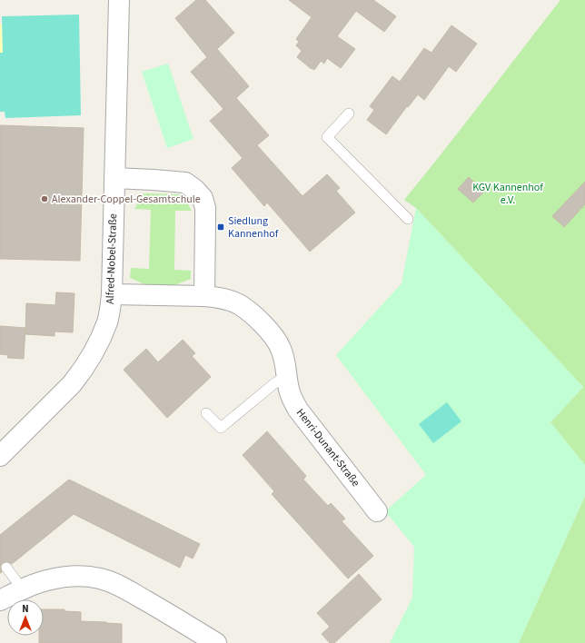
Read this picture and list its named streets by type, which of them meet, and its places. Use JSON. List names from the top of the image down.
{
  "streets": {
    "street": ["Alfred-Nobel-Straße", "Henri-Dunant-Straße"]
  },
  "crossings": [
    ["Alfred-Nobel-Straße", "Henri-Dunant-Straße"]
  ],
  "parks": ["KGV Kannenhof e.V."],
  "places": {
    "other": ["Alexander-Coppel-Gesamtschule"],
    "transit": ["Siedlung Kannenhof"]
  },
  "north": "top"
}
